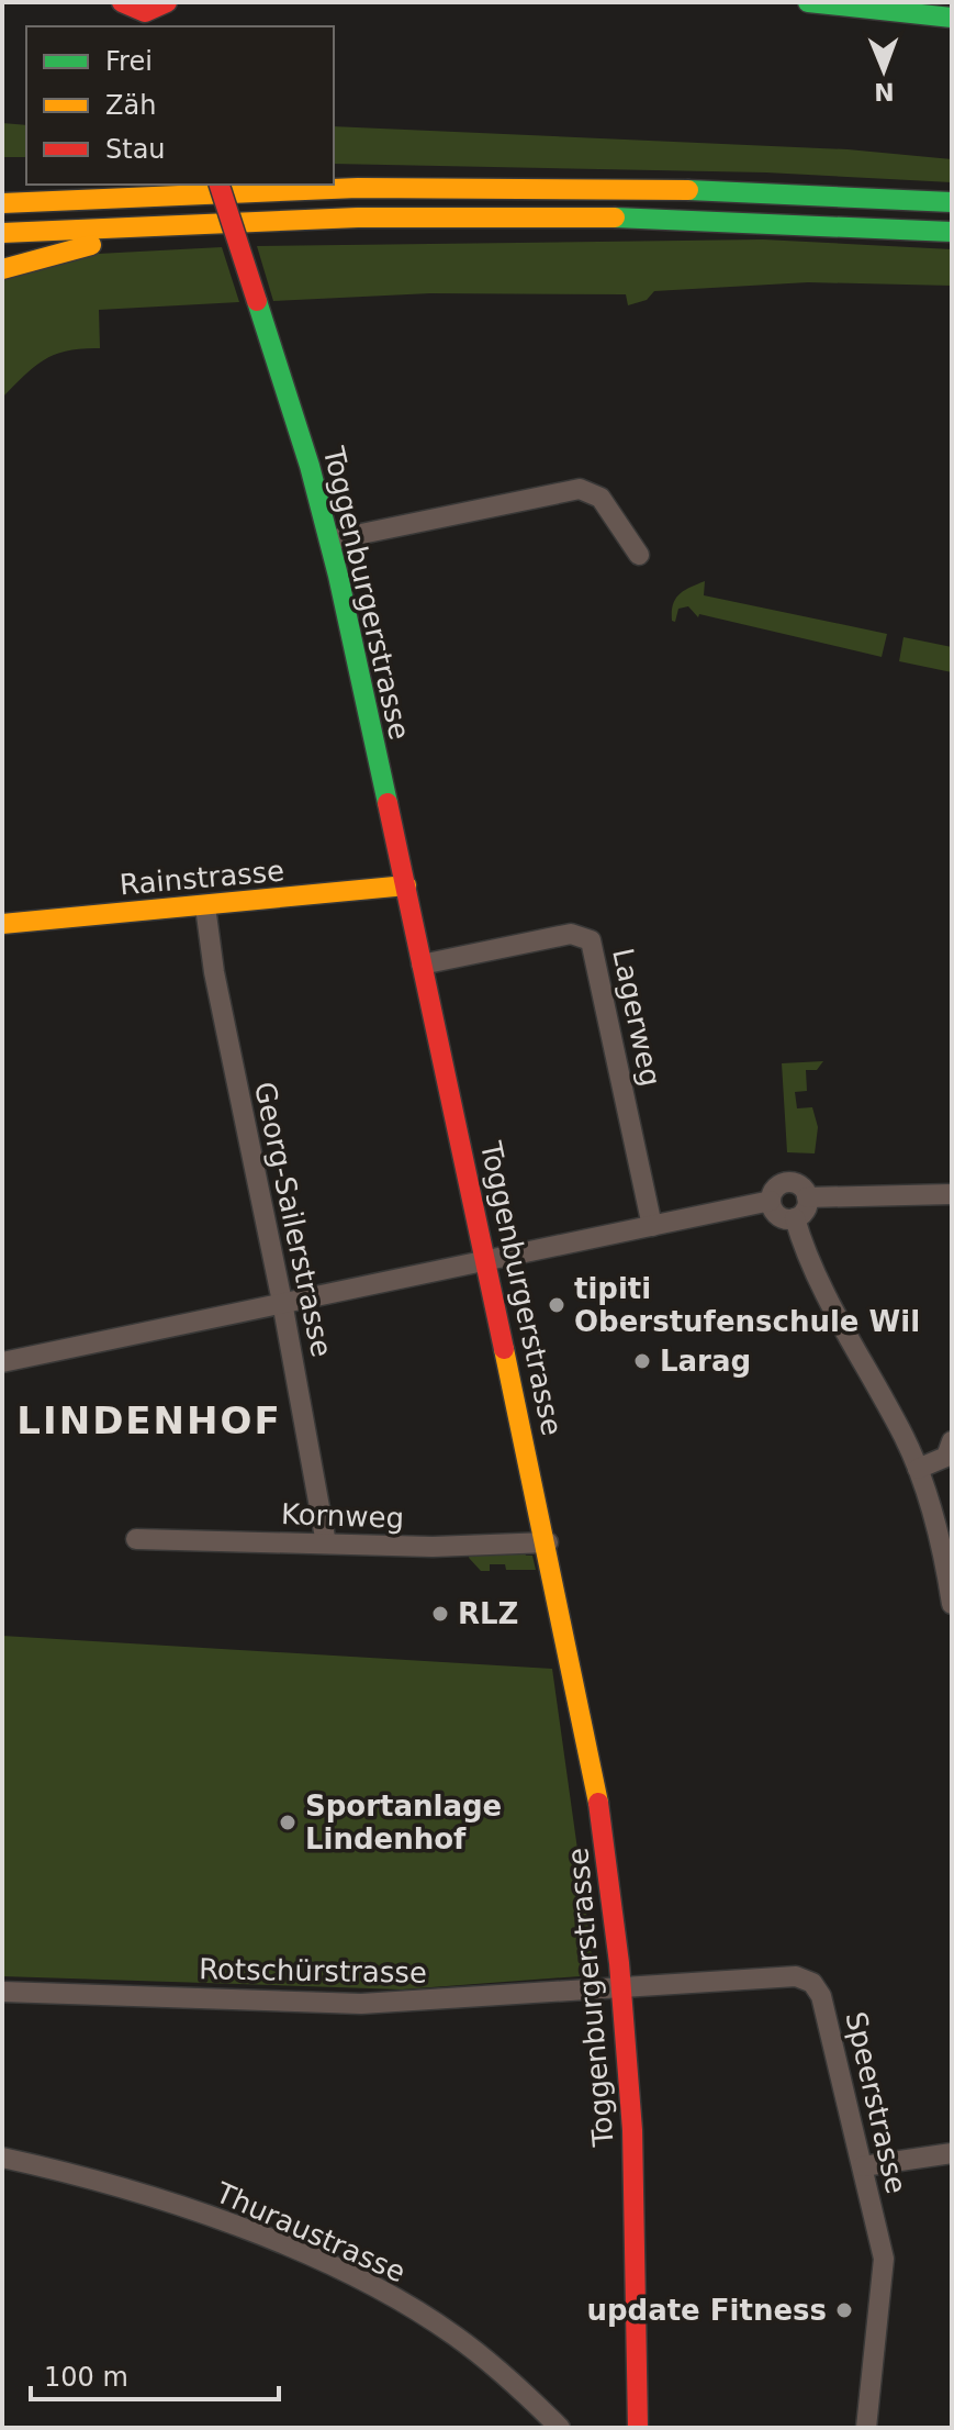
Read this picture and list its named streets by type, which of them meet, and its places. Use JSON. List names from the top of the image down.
{
  "streets": {
    "main road": ["Toggenburgerstrasse", "Rainstrasse"],
    "street": [
      "Lagerweg",
      "Georg-Sailerstrasse",
      "Kornweg",
      "Rotschürstrasse",
      "Speerstrasse",
      "Thuraustrasse"
    ]
  },
  "crossings": [
    ["Toggenburgerstrasse", "Rainstrasse"],
    ["Toggenburgerstrasse", "Lagerweg"],
    ["Toggenburgerstrasse", "Kornweg"],
    ["Toggenburgerstrasse", "Rotschürstrasse"],
    ["Toggenburgerstrasse", "Speerstrasse"],
    ["Rainstrasse", "Georg-Sailerstrasse"],
    ["Georg-Sailerstrasse", "Kornweg"],
    ["Rotschürstrasse", "Speerstrasse"]
  ],
  "districts": ["LINDENHOF"],
  "places": [
    "tipiti Oberstufenschule Wil",
    "Larag",
    "RLZ",
    "Sportanlage Lindenhof",
    "update Fitness"
  ],
  "legend": ["Frei", "Zäh", "Stau"],
  "scale_bar": "100 m",
  "north": "bottom"
}
